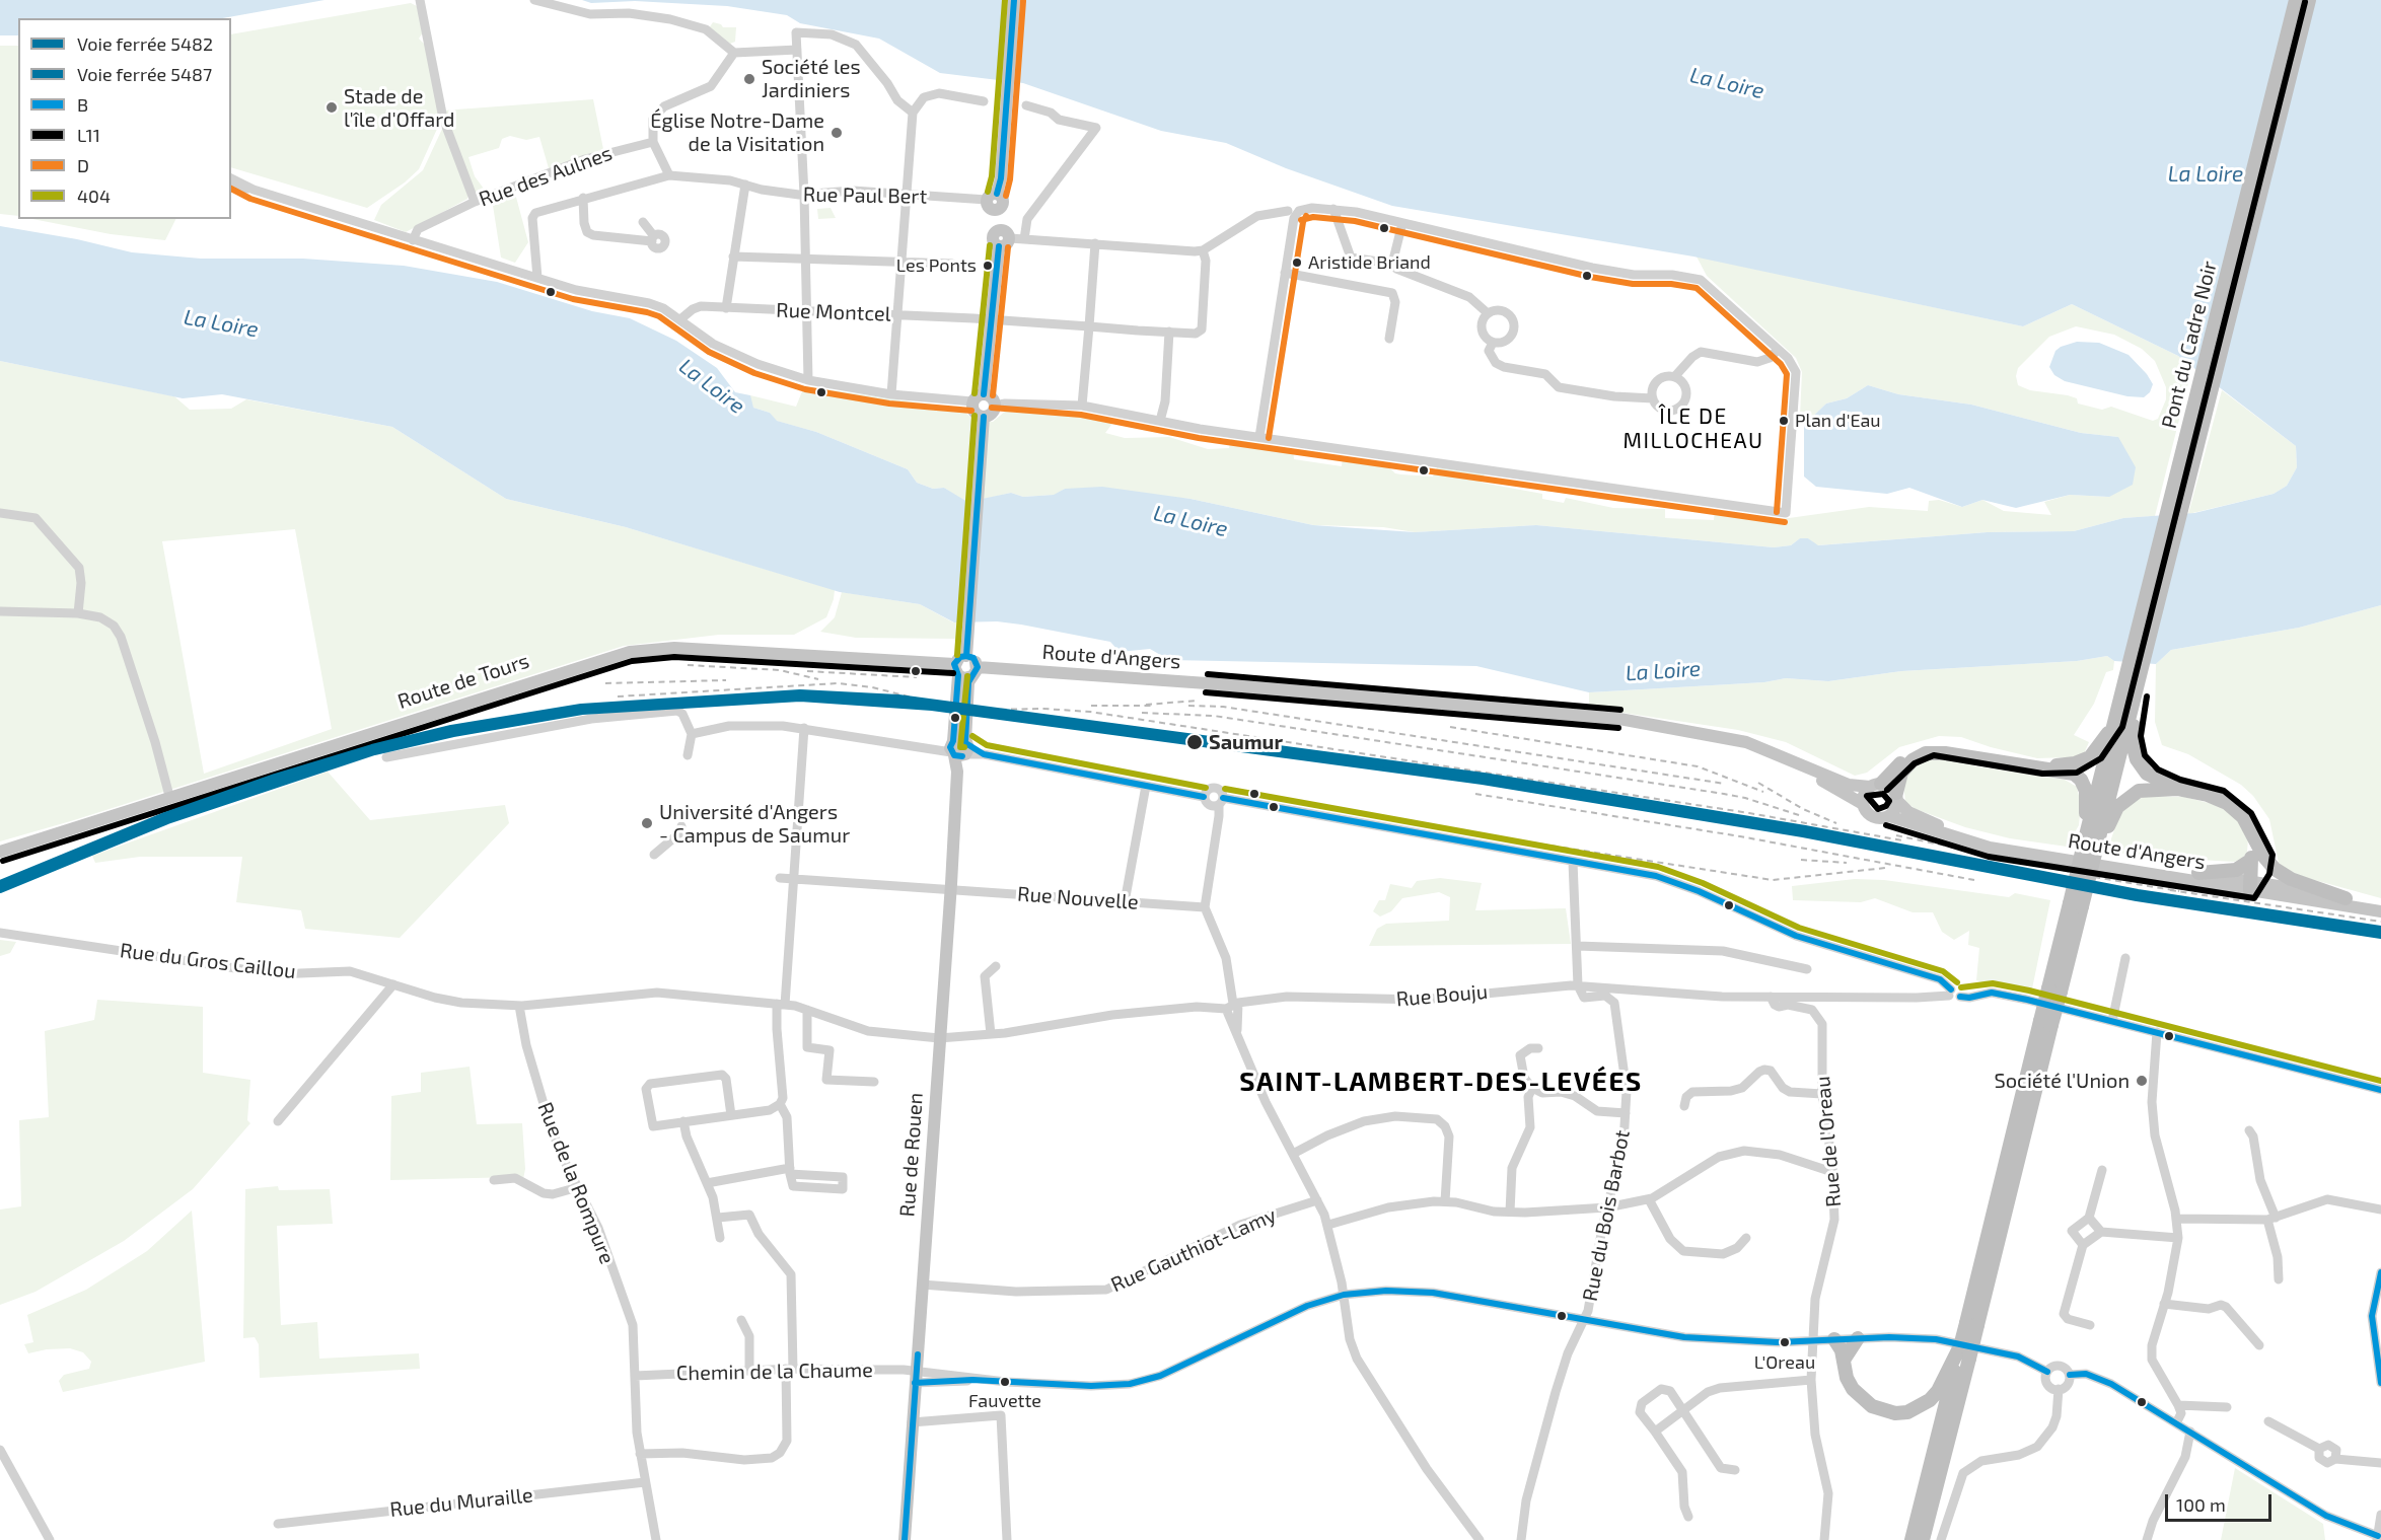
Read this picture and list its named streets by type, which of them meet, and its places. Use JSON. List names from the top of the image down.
{
  "streets": {
    "highway": ["Pont du Cadre Noir"],
    "main road": ["Route d'Angers", "Route de Tours", "Rue de Rouen"],
    "street": [
      "Rue des Aulnes",
      "Rue Paul Bert",
      "Rue Montcel",
      "Rue Nouvelle",
      "Rue du Gros Caillou",
      "Rue Bouju",
      "Rue de l'Oreau",
      "Rue de la Rompure",
      "Rue du Bois Barbot",
      "Rue Gauthiot-Lamy",
      "Chemin de la Chaume",
      "Rue du Muraille"
    ]
  },
  "crossings": [
    ["Route d'Angers", "Route de Tours"],
    ["Rue Nouvelle", "Rue de Rouen"],
    ["Rue du Gros Caillou", "Rue Bouju"],
    ["Rue du Gros Caillou", "Rue de la Rompure"],
    ["Rue Bouju", "Rue de l'Oreau"],
    ["Rue Bouju", "Rue de Rouen"],
    ["Rue Bouju", "Rue du Bois Barbot"],
    ["Rue de l'Oreau", "Chemin de la Chaume"],
    ["Rue de Rouen", "Rue Gauthiot-Lamy"],
    ["Rue de Rouen", "Chemin de la Chaume"],
    ["Rue de la Rompure", "Chemin de la Chaume"],
    ["Rue de la Rompure", "Rue du Muraille"],
    ["Rue du Bois Barbot", "Chemin de la Chaume"]
  ],
  "districts": ["ÎLE DE MILLOCHEAU", "SAINT-LAMBERT-DES-LEVÉES"],
  "water": ["La Loire"],
  "places": [
    "Société les Jardiniers",
    "Stade de l'île d'Offard",
    "Église Notre-Dame de la Visitation",
    "Aristide Briand",
    "Les Ponts",
    "Plan d'Eau",
    "Saumur",
    "Université d'Angers - Campus de Saumur",
    "Société l'Union",
    "L'Oreau",
    "Fauvette"
  ],
  "lines": [
    "transit line B",
    "transit line 404",
    "transit line D",
    "transit line L11",
    "rail line 5487",
    "rail line 5482"
  ],
  "legend": [
    "Voie ferrée 5482",
    "Voie ferrée 5487",
    "B",
    "L11",
    "D",
    "404"
  ],
  "scale_bar": "100 m"
}
